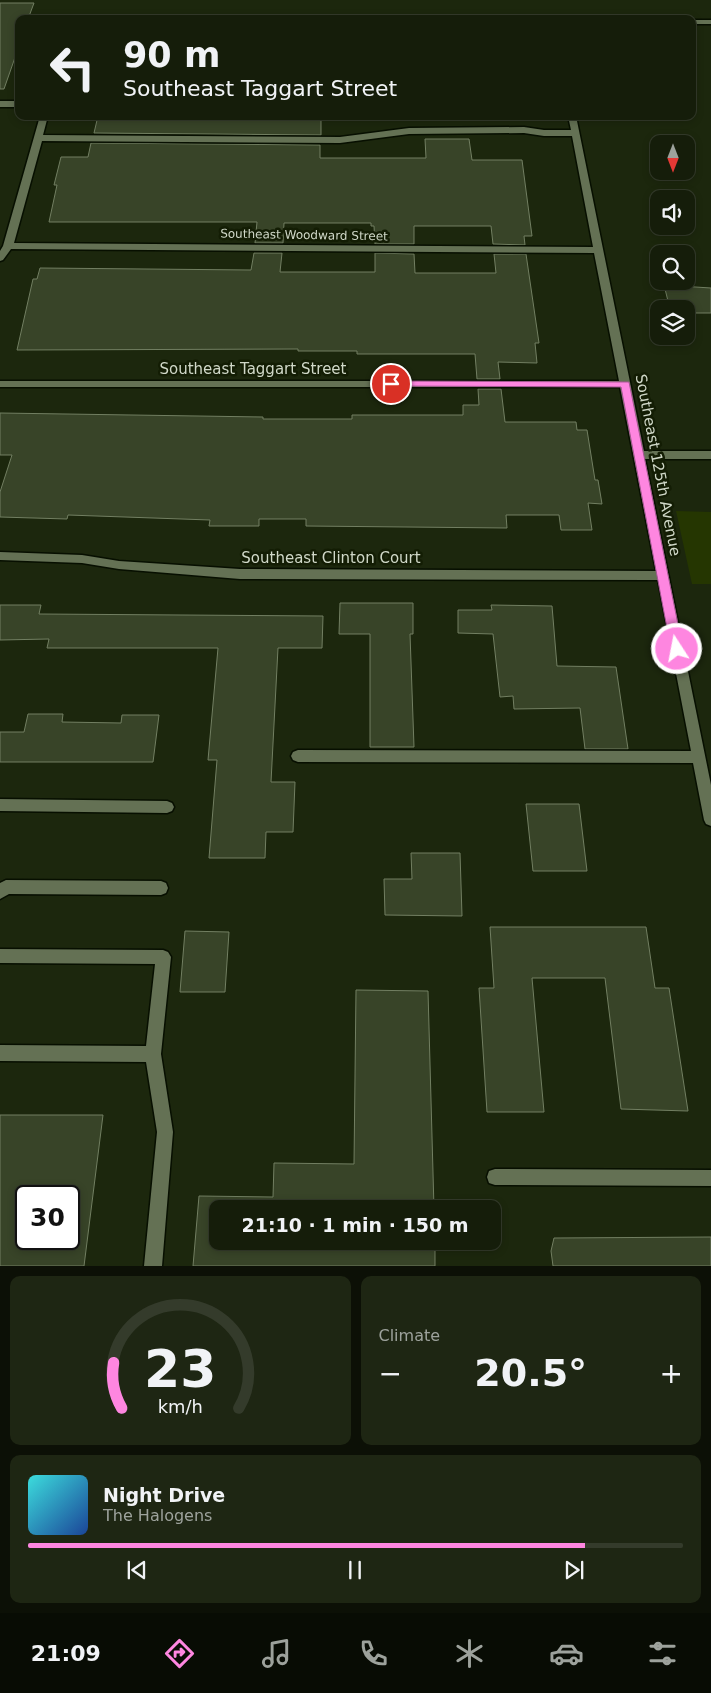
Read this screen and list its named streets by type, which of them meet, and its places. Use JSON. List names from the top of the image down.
{
  "streets": {
    "street": [
      "Southeast Woodward Street",
      "Southeast Taggart Street",
      "Southeast 125th Avenue",
      "Southeast Clinton Court"
    ]
  },
  "crossings": [
    ["Southeast Woodward Street", "Southeast 125th Avenue"],
    ["Southeast Taggart Street", "Southeast 125th Avenue"],
    ["Southeast 125th Avenue", "Southeast Clinton Court"]
  ],
  "north": "bottom",
  "page": {
    "turn": ["90 m", "Southeast Taggart Street"],
    "limit": "30",
    "trip": "21:10 · 1 min · 150 m",
    "tile": "Climate",
    "heat": ["−", "20.5°", "+"],
    "song": ["Night Drive", "The Halogens"],
    "tabs": "21:09",
    "gauge": ["23", "km/h"]
  }
}
